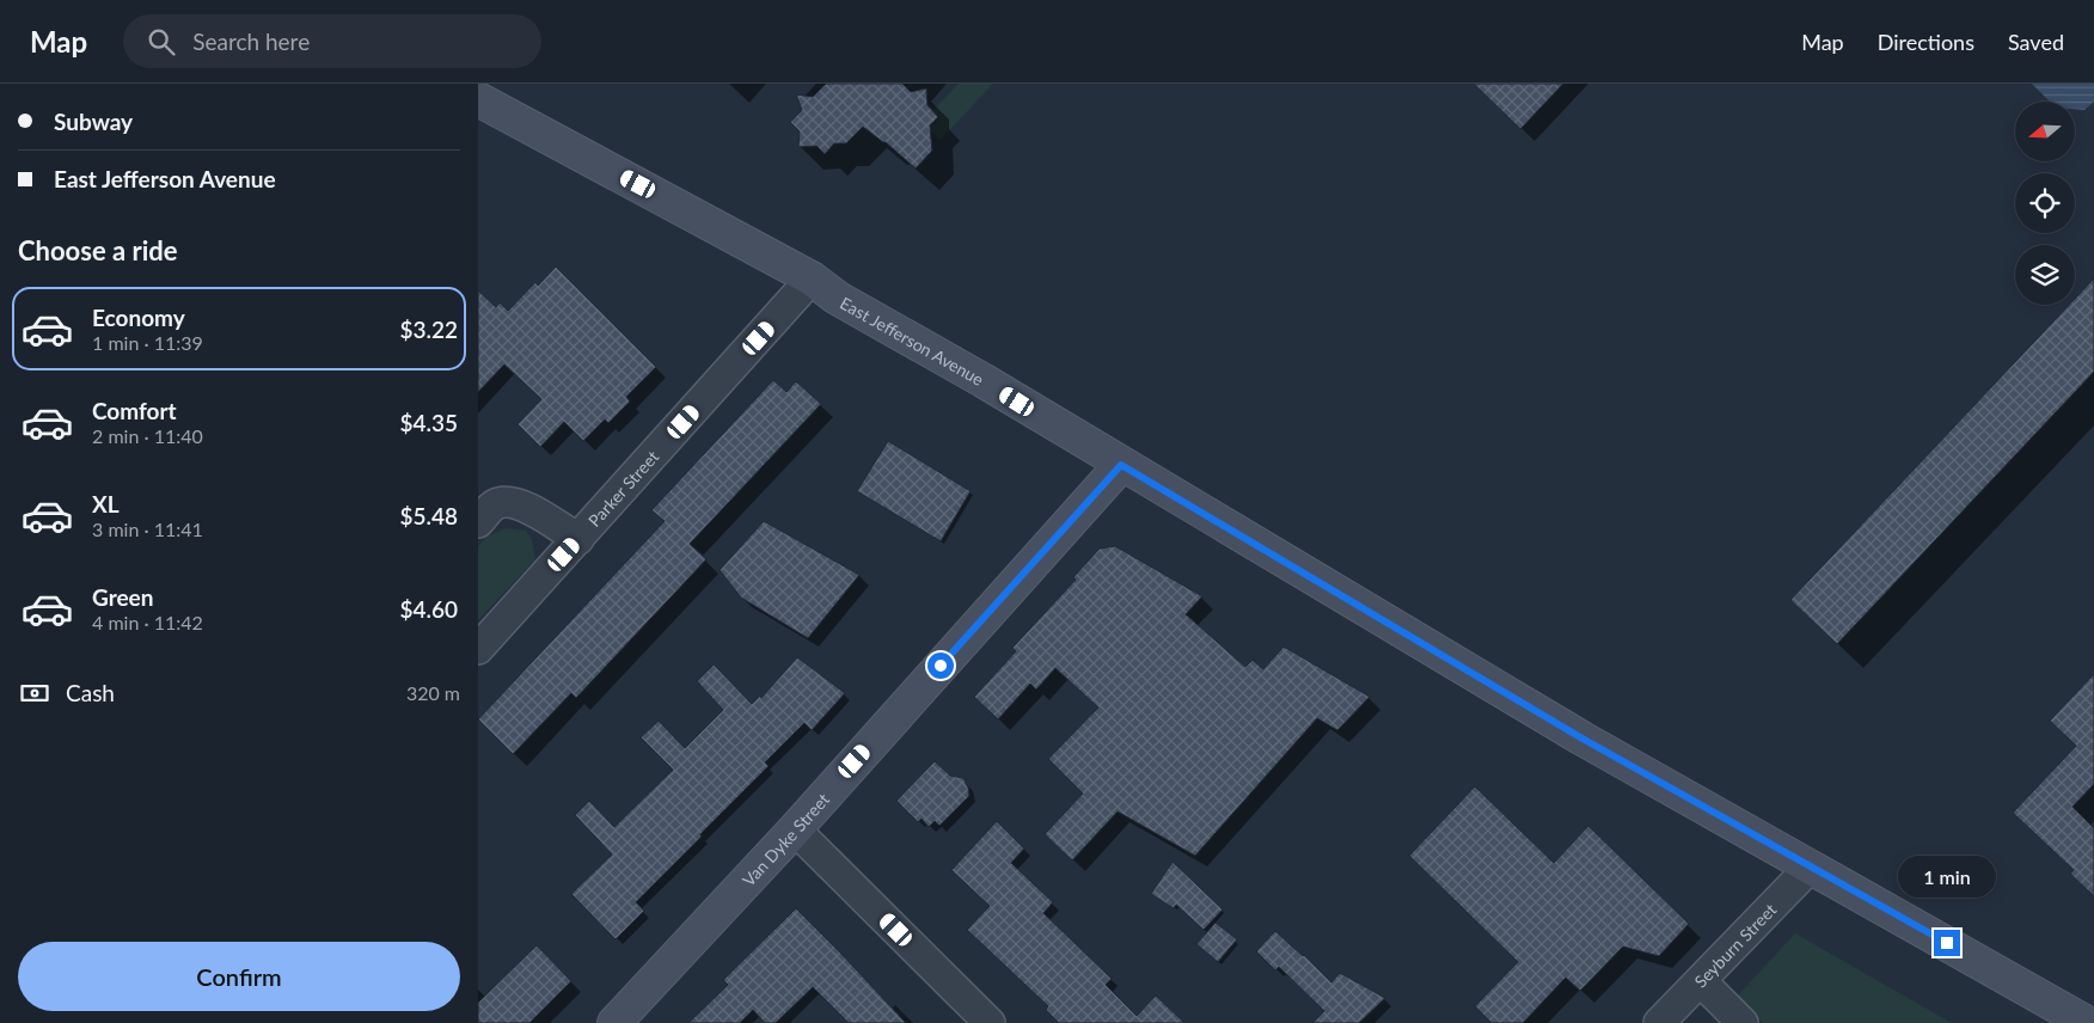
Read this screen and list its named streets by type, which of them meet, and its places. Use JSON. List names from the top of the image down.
{
  "streets": {
    "main road": ["East Jefferson Avenue", "Van Dyke Street"],
    "street": ["Parker Street", "Seyburn Street"]
  },
  "crossings": [
    ["East Jefferson Avenue", "Parker Street"],
    ["East Jefferson Avenue", "Van Dyke Street"],
    ["East Jefferson Avenue", "Seyburn Street"]
  ],
  "north": "left",
  "page": {
    "header": "Map",
    "search": "Search here",
    "nav": ["Map", "Directions", "Saved"],
    "banner": ["Subway", "East Jefferson Avenue"],
    "heading": "Choose a ride",
    "list": [
      {
        "name": "Economy",
        "note": "1 min · 11:39",
        "value": "$3.22"
      },
      {
        "name": "Comfort",
        "note": "2 min · 11:40",
        "value": "$4.35"
      },
      {
        "name": "XL",
        "note": "3 min · 11:41",
        "value": "$5.48"
      },
      {
        "name": "Green",
        "note": "4 min · 11:42",
        "value": "$4.60"
      }
    ],
    "pay": ["Cash", "320 m"],
    "bubble": "1 min",
    "buttons": "Confirm"
  }
}
